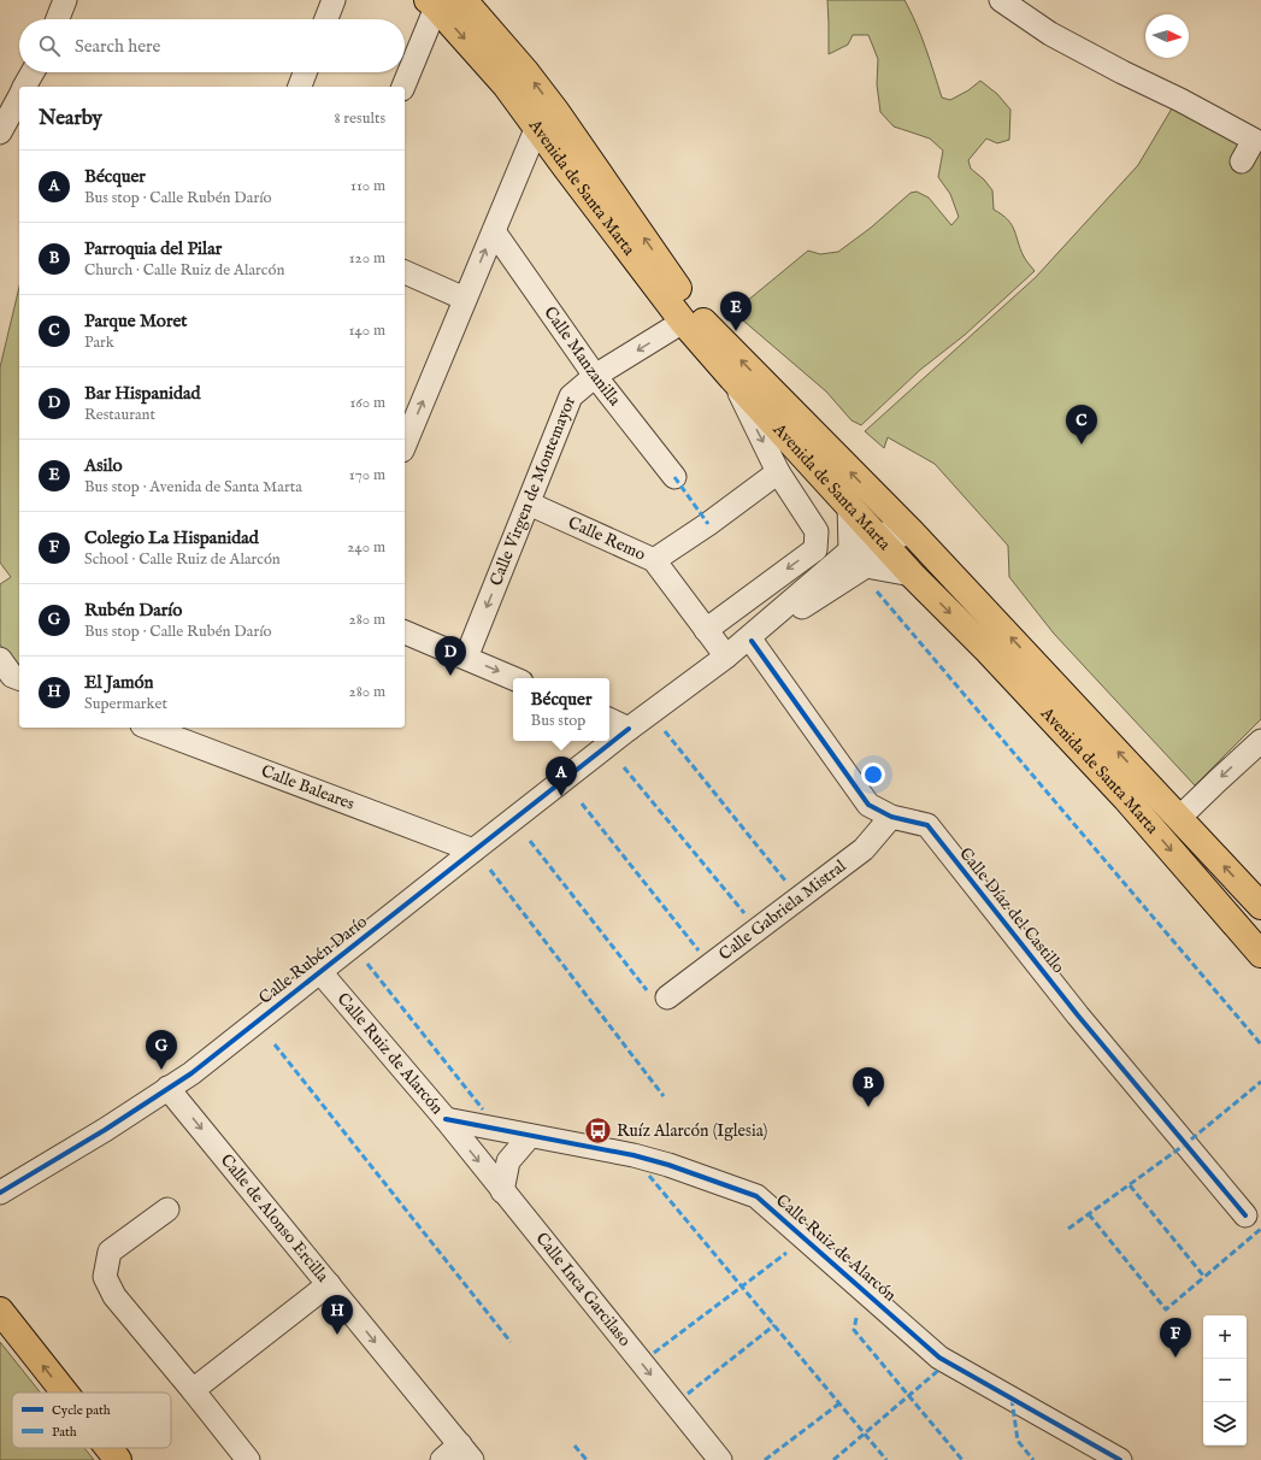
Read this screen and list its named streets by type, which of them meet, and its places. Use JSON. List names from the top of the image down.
{
  "streets": {
    "main road": ["Avenida de Santa Marta"],
    "street": [
      "Calle Manzanilla",
      "Calle Virgen de Montemayor",
      "Calle Remo",
      "Calle Baleares",
      "Calle Gabriela Mistral",
      "Calle Díaz del Castillo",
      "Calle Rubén Darío",
      "Calle Ruiz de Alarcón",
      "Calle de Alonso Ercilla",
      "Calle Inca Garcilaso"
    ]
  },
  "crossings": [
    ["Avenida de Santa Marta", "Calle Virgen de Montemayor"],
    ["Avenida de Santa Marta", "Calle Rubén Darío"],
    ["Calle Manzanilla", "Calle Virgen de Montemayor"],
    ["Calle Virgen de Montemayor", "Calle Remo"],
    ["Calle Remo", "Calle Rubén Darío"],
    ["Calle Baleares", "Calle Rubén Darío"],
    ["Calle Gabriela Mistral", "Calle Díaz del Castillo"],
    ["Calle Díaz del Castillo", "Calle Rubén Darío"],
    ["Calle Rubén Darío", "Calle Ruiz de Alarcón"],
    ["Calle Rubén Darío", "Calle de Alonso Ercilla"],
    ["Calle Ruiz de Alarcón", "Calle Inca Garcilaso"]
  ],
  "one_way": ["Calle de Alonso Ercilla", "Calle Inca Garcilaso"],
  "places": {
    "bus stop": ["Ruíz Alarcón (Iglesia)"]
  },
  "legend": ["Cycle path", "Path"],
  "north": "right",
  "page": {
    "search": "Search here",
    "heading": ["Nearby", "8 results"],
    "list": [
      {
        "mark": "A",
        "name": "Bécquer",
        "note": "Bus stop · Calle Rubén Darío",
        "value": "110 m"
      },
      {
        "mark": "B",
        "name": "Parroquia del Pilar",
        "note": "Church · Calle Ruiz de Alarcón",
        "value": "120 m"
      },
      {
        "mark": "C",
        "name": "Parque Moret",
        "note": "Park",
        "value": "140 m"
      },
      {
        "mark": "D",
        "name": "Bar Hispanidad",
        "note": "Restaurant",
        "value": "160 m"
      },
      {
        "mark": "E",
        "name": "Asilo",
        "note": "Bus stop · Avenida de Santa Marta",
        "value": "170 m"
      },
      {
        "mark": "F",
        "name": "Colegio La Hispanidad",
        "note": "School · Calle Ruiz de Alarcón",
        "value": "240 m"
      },
      {
        "mark": "G",
        "name": "Rubén Darío",
        "note": "Bus stop · Calle Rubén Darío",
        "value": "280 m"
      },
      {
        "mark": "H",
        "name": "El Jamón",
        "note": "Supermarket",
        "value": "280 m"
      }
    ],
    "pins": [
      "E",
      "C",
      "D",
      "A",
      "G",
      "B",
      "H",
      "F"
    ],
    "popup": ["Bécquer", "Bus stop"],
    "map_buttons": ["+", "−"]
  }
}
